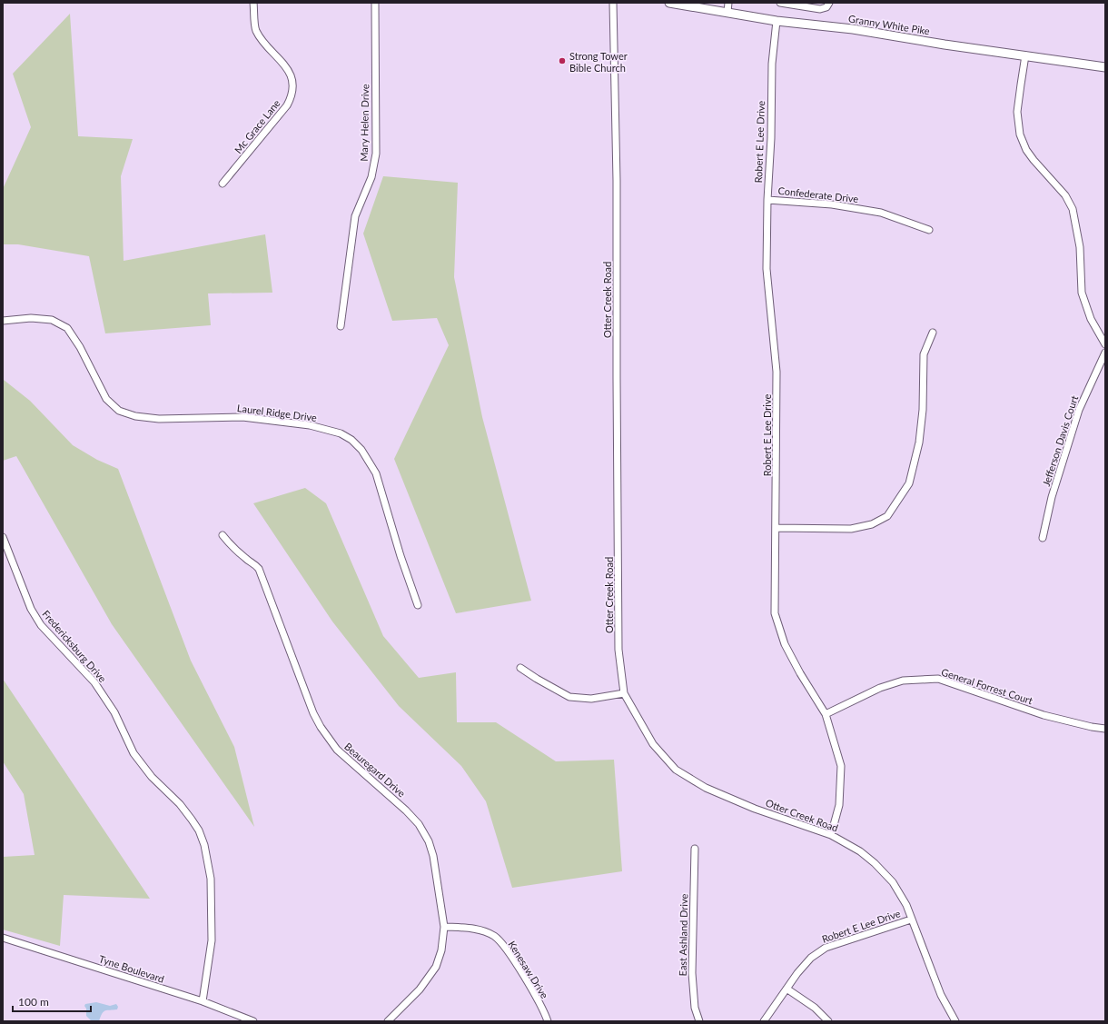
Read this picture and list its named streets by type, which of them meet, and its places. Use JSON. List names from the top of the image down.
{
  "streets": {
    "main road": ["Granny White Pike"],
    "street": [
      "Mary Helen Drive",
      "Mc Grace Lane",
      "Robert E Lee Drive",
      "Confederate Drive",
      "Otter Creek Road",
      "Laurel Ridge Drive",
      "Jefferson Davis Court",
      "Fredericksburg Drive",
      "General Forrest Court",
      "Beauregard Drive",
      "East Ashland Drive",
      "Tyne Boulevard",
      "Kenesaw Drive"
    ]
  },
  "crossings": [
    ["Granny White Pike", "Robert E Lee Drive"],
    ["Robert E Lee Drive", "Confederate Drive"],
    ["Robert E Lee Drive", "Otter Creek Road"],
    ["Robert E Lee Drive", "General Forrest Court"],
    ["Fredericksburg Drive", "Tyne Boulevard"],
    ["Beauregard Drive", "Kenesaw Drive"]
  ],
  "places": ["Strong Tower Bible Church"],
  "scale_bar": "100 m"
}
